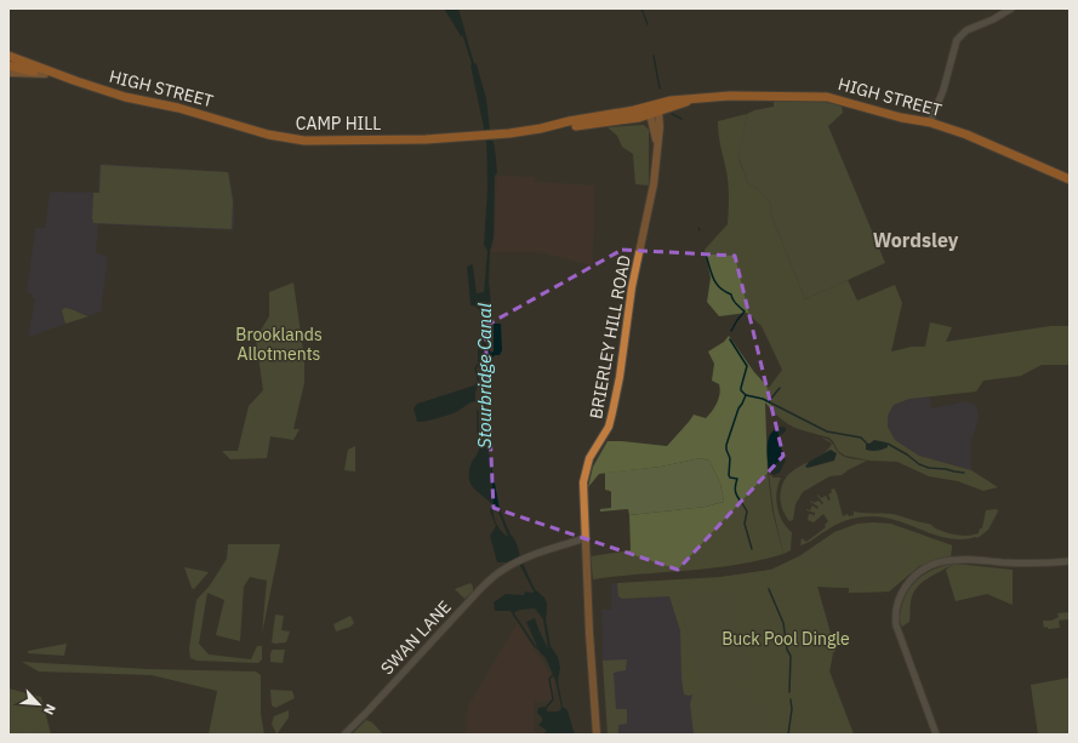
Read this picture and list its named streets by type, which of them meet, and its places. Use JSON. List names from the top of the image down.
{
  "streets": {
    "highway": ["HIGH STREET", "CAMP HILL"],
    "main road": ["BRIERLEY HILL ROAD"],
    "street": ["SWAN LANE"]
  },
  "crossings": [
    ["HIGH STREET", "CAMP HILL"],
    ["HIGH STREET", "BRIERLEY HILL ROAD"],
    ["BRIERLEY HILL ROAD", "SWAN LANE"]
  ],
  "districts": ["Wordsley"],
  "water": ["Stourbridge Canal"],
  "parks": ["Brooklands Allotments", "Buck Pool Dingle"],
  "north": "bottom right"
}
